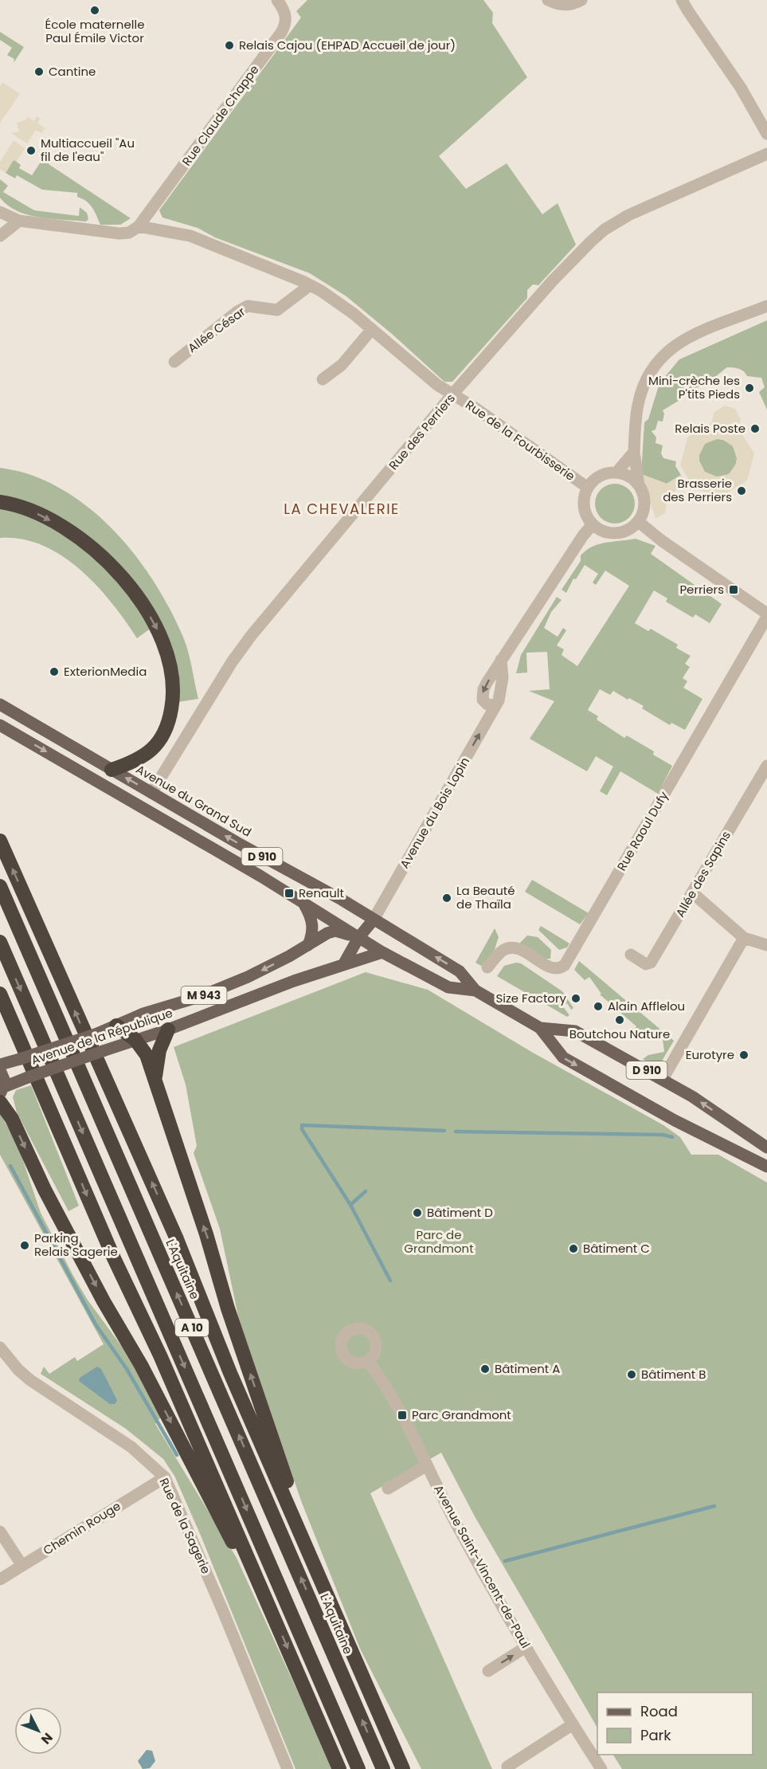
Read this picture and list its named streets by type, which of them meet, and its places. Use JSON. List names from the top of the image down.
{
  "streets": {
    "highway": ["L'Aquitaine", "A 10"],
    "main road": [
      "Avenue du Grand Sud",
      "D 910",
      "M 943",
      "Avenue de la République"
    ],
    "street": [
      "Rue Claude Chappe",
      "Allée César",
      "Rue des Perriers",
      "Rue de la Fourbisserie",
      "Avenue du Bois Lopin",
      "Rue Raoul Dufy",
      "Allée des Sapins",
      "Rue de la Sagerie",
      "Chemin Rouge",
      "Avenue Saint-Vincent-de-Paul"
    ]
  },
  "crossings": [
    ["Rue Claude Chappe", "Rue de la Fourbisserie"],
    ["Allée César", "Rue de la Fourbisserie"],
    ["Rue des Perriers", "Rue de la Fourbisserie"],
    ["Rue des Perriers", "Avenue du Grand Sud"],
    ["Avenue du Grand Sud", "Avenue du Bois Lopin"],
    ["Avenue du Grand Sud", "D 910"],
    ["Avenue du Bois Lopin", "D 910"],
    ["D 910", "Avenue de la République"],
    ["Rue de la Sagerie", "Chemin Rouge"]
  ],
  "one_way": ["Avenue du Bois Lopin"],
  "districts": ["LA CHEVALERIE"],
  "parks": ["Parc de Grandmont"],
  "places": {
    "other": [
      "École maternelle Paul Émile Victor",
      "Relais Cajou (EHPAD Accueil de jour)",
      "Cantine",
      "Multiaccueil \"Au fil de l'eau\"",
      "Mini-crèche les P'tits Pieds",
      "Relais Poste",
      "Brasserie des Perriers",
      "ExterionMedia",
      "La Beauté de Thaïla",
      "Size Factory",
      "Alain Afflelou",
      "Boutchou Nature",
      "Eurotyre",
      "Bâtiment D",
      "Parking Relais Sagerie",
      "Bâtiment C",
      "Bâtiment A",
      "Bâtiment B"
    ],
    "transit": ["Perriers", "Renault", "Parc Grandmont"]
  },
  "legend": ["Road", "Park"],
  "north": "bottom right"
}
